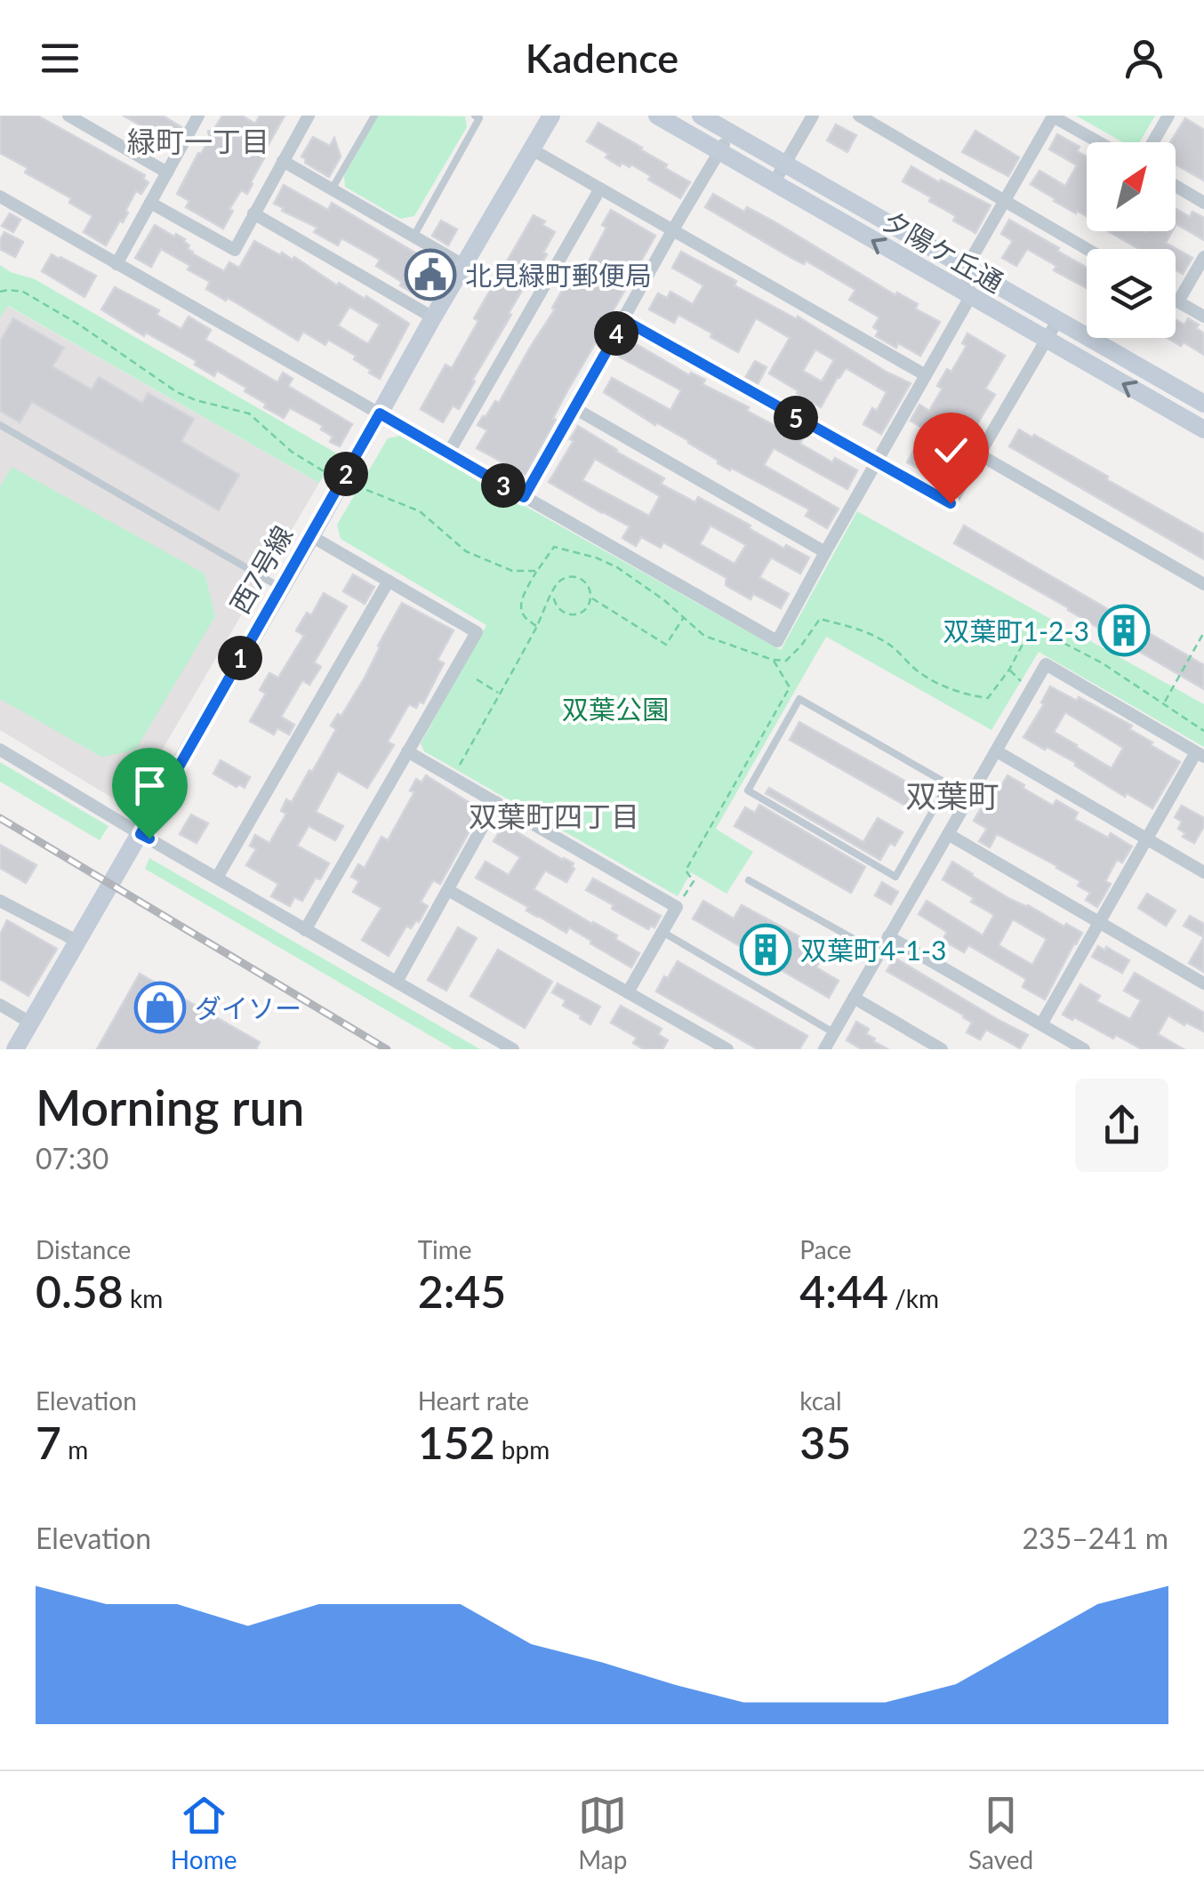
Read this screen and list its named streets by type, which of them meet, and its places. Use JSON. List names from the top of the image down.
{
  "streets": {
    "main road": ["夕陽ケ丘通", "西7号線"]
  },
  "districts": ["緑町一丁目", "双葉町", "双葉町四丁目"],
  "parks": ["双葉公園"],
  "places": {
    "public building": ["北見緑町郵便局"],
    "building": ["双葉町1-2-3", "双葉町4-1-3"],
    "shop": ["ダイソー"]
  },
  "north": "top right",
  "page": {
    "header": "Kadence",
    "pins": [
      "4",
      "5",
      "2",
      "3",
      "1"
    ],
    "heading": ["Morning run", "07:30"],
    "stats": [
      ["Distance", "0.58 km"],
      ["Time", "2:45"],
      ["Pace", "4:44 /km"],
      ["Elevation", "7 m"],
      ["Heart rate", "152 bpm"],
      ["kcal", "35"]
    ],
    "chart": ["Elevation", "235–241 m"],
    "tabs": ["Home", "Map", "Saved"]
  }
}
